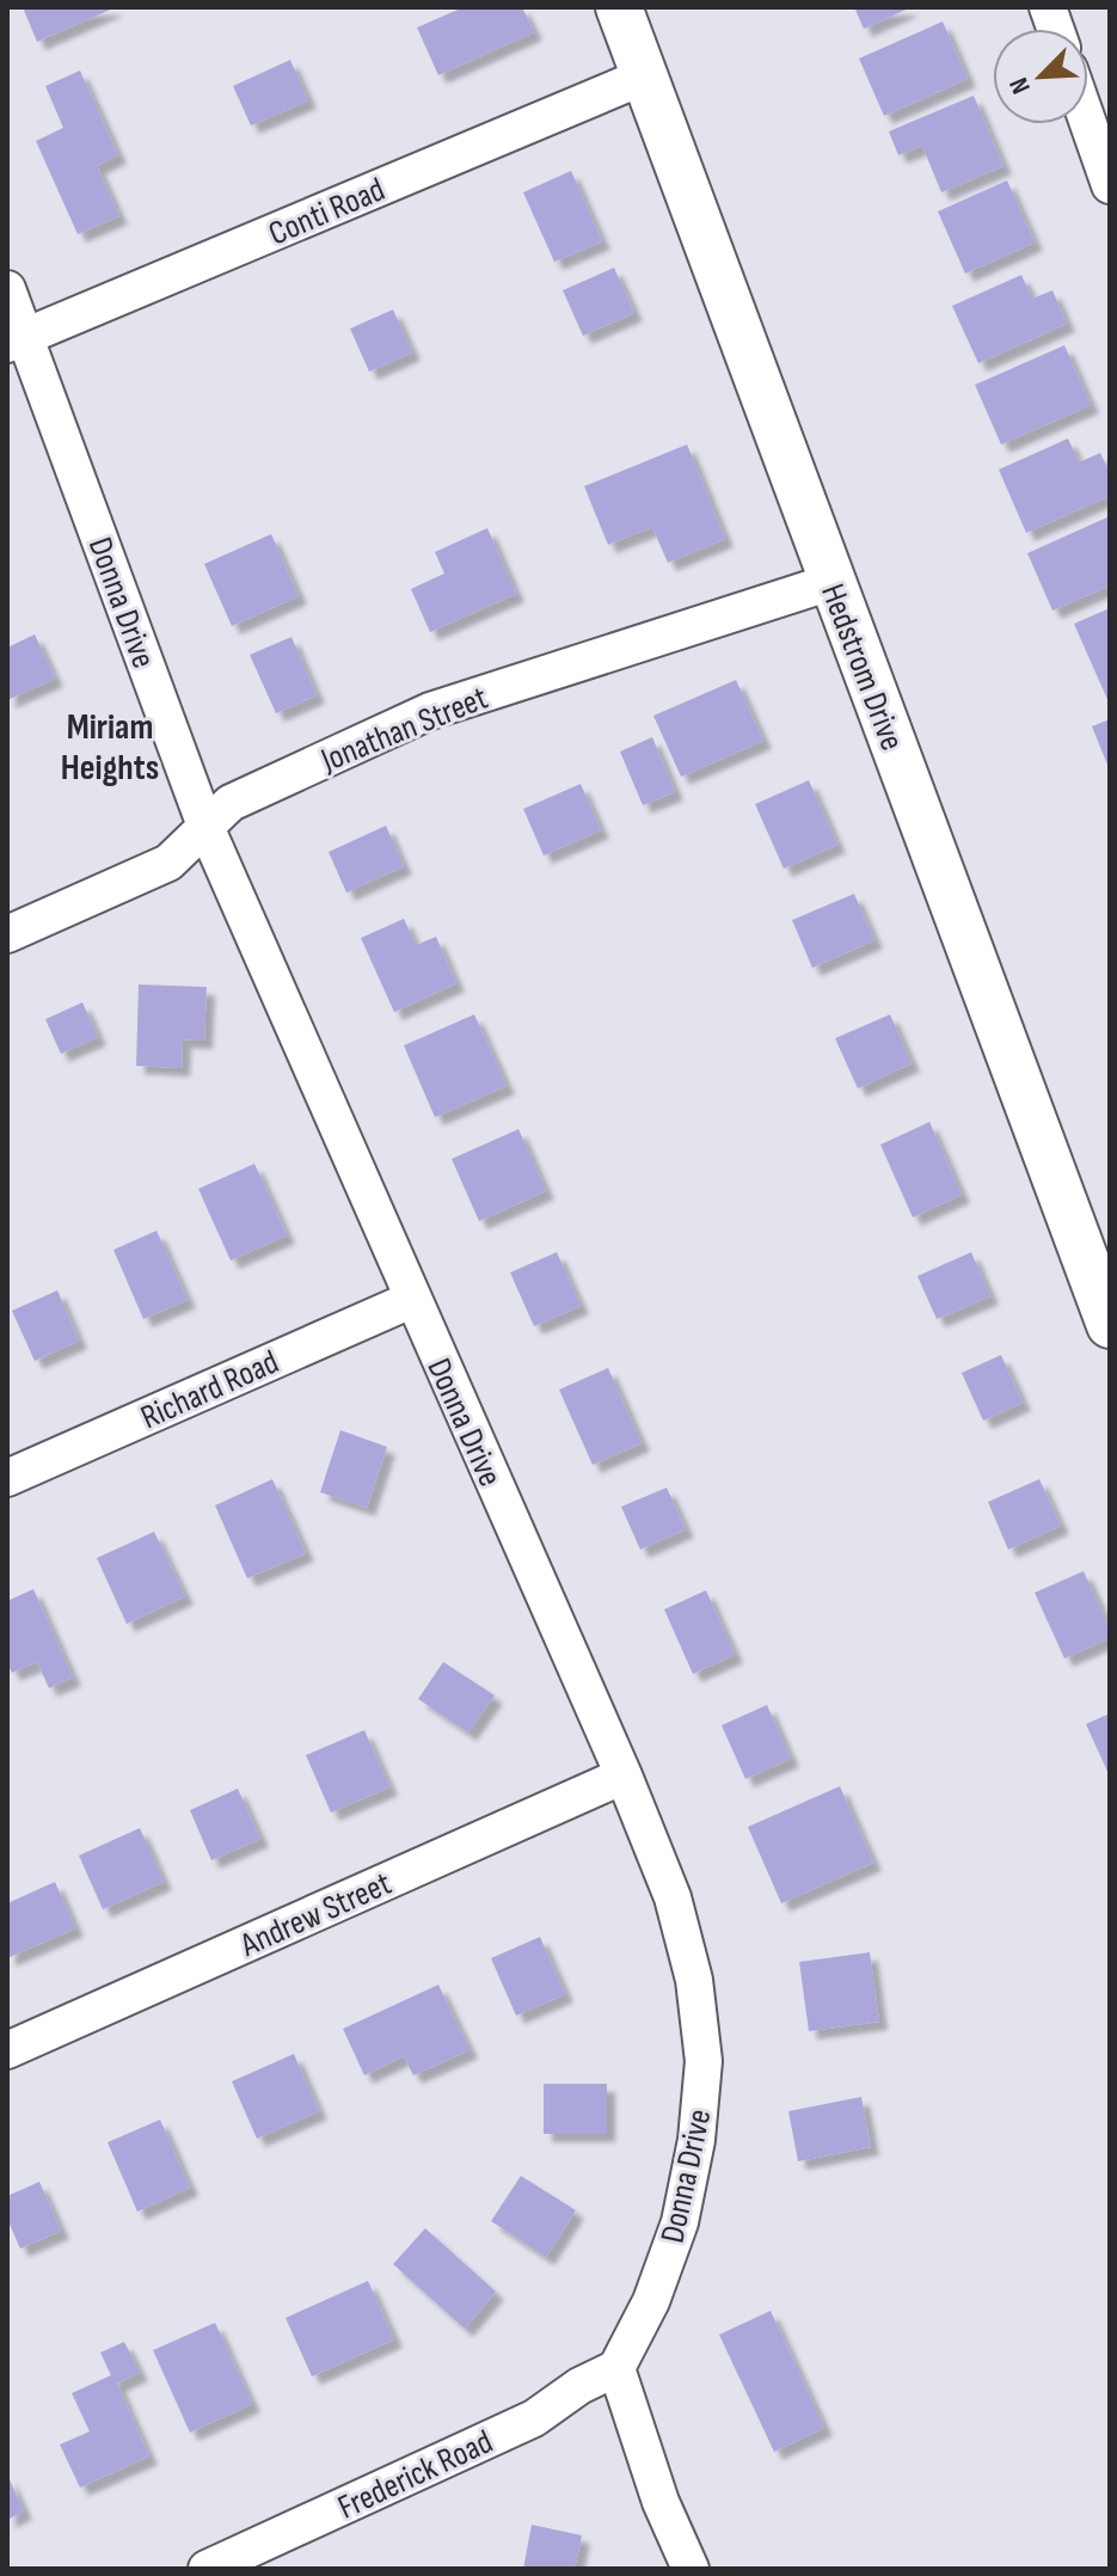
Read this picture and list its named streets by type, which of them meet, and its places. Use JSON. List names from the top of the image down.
{
  "streets": {
    "street": [
      "Conti Road",
      "Donna Drive",
      "Hedstrom Drive",
      "Jonathan Street",
      "Richard Road",
      "Andrew Street",
      "Frederick Road"
    ]
  },
  "crossings": [
    ["Conti Road", "Donna Drive"],
    ["Conti Road", "Hedstrom Drive"],
    ["Donna Drive", "Jonathan Street"],
    ["Donna Drive", "Richard Road"],
    ["Donna Drive", "Andrew Street"],
    ["Donna Drive", "Frederick Road"],
    ["Hedstrom Drive", "Jonathan Street"]
  ],
  "districts": ["Miriam Heights"],
  "north": "bottom left"
}
